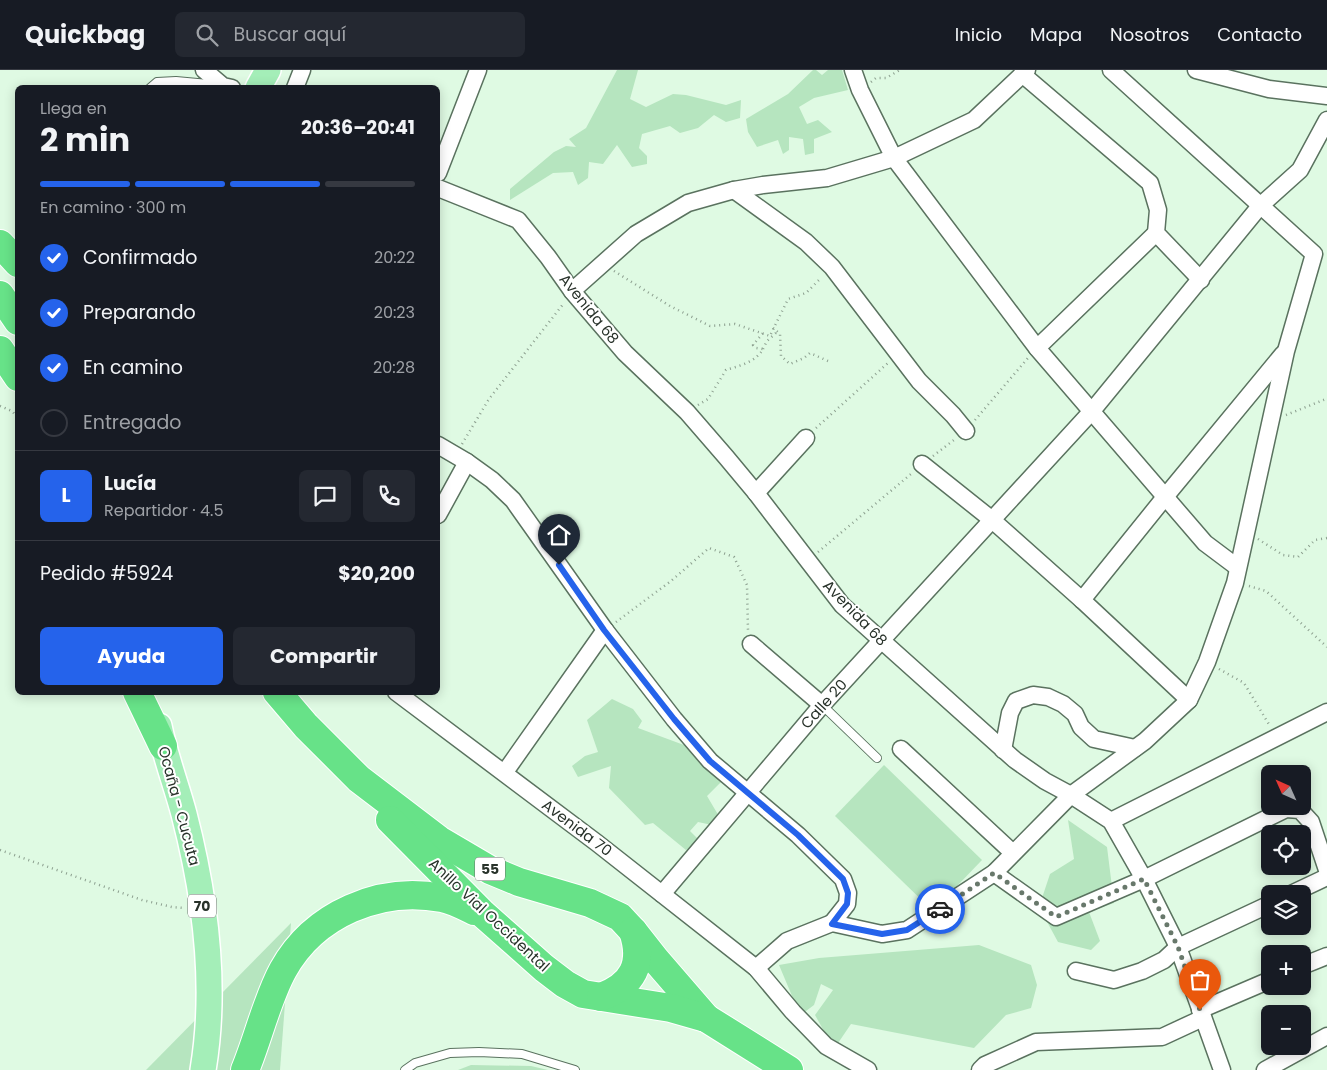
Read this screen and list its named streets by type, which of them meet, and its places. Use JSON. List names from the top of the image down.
{
  "streets": {
    "highway": ["55", "Anillo Vial Occidental"],
    "main road": ["Ocaña - Cucuta", "70"],
    "street": ["Avenida 68", "Calle 20", "Avenida 70"]
  },
  "crossings": [
    ["Avenida 68", "Calle 20"],
    ["Calle 20", "Avenida 70"]
  ],
  "north": "top left",
  "page": {
    "header": "Quickbag",
    "search": "Buscar aquí",
    "nav": [
      "Inicio",
      "Mapa",
      "Nosotros",
      "Contacto"
    ],
    "heading": ["2 min", "Llega en", "20:36–20:41"],
    "panel": [
      "Lucía",
      "Repartidor · 4.5",
      "Pedido #5924",
      "$20,200"
    ],
    "bar": "En camino · 300 m",
    "list": [
      ["Confirmado", "20:22"],
      ["Preparando", "20:23"],
      ["En camino", "20:28"],
      "Entregado"
    ],
    "round": "L",
    "buttons": ["Ayuda", "Compartir"],
    "map_buttons": ["+", "−"]
  }
}
